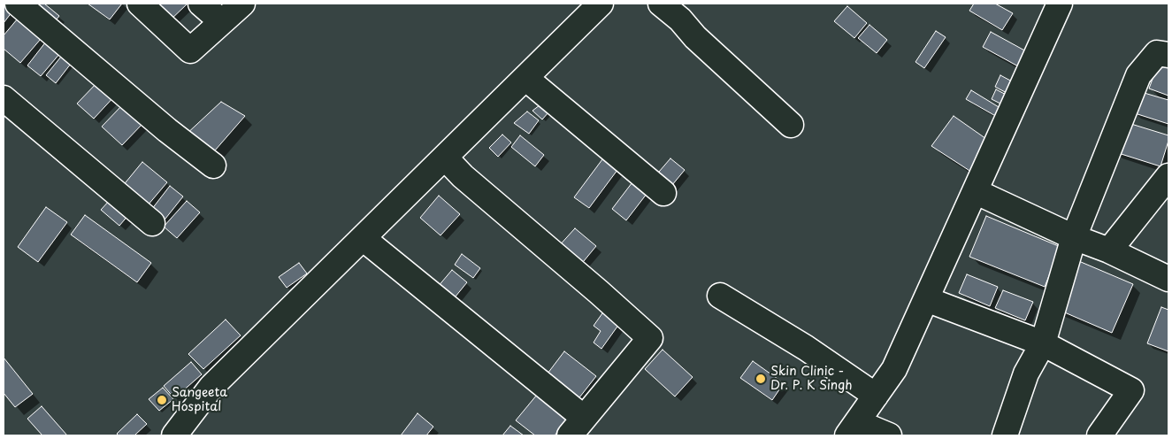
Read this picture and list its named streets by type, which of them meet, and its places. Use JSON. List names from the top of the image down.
{
  "places": ["Skin Clinic - Dr. P. K Singh", "Sangeeta Hospital"]
}
